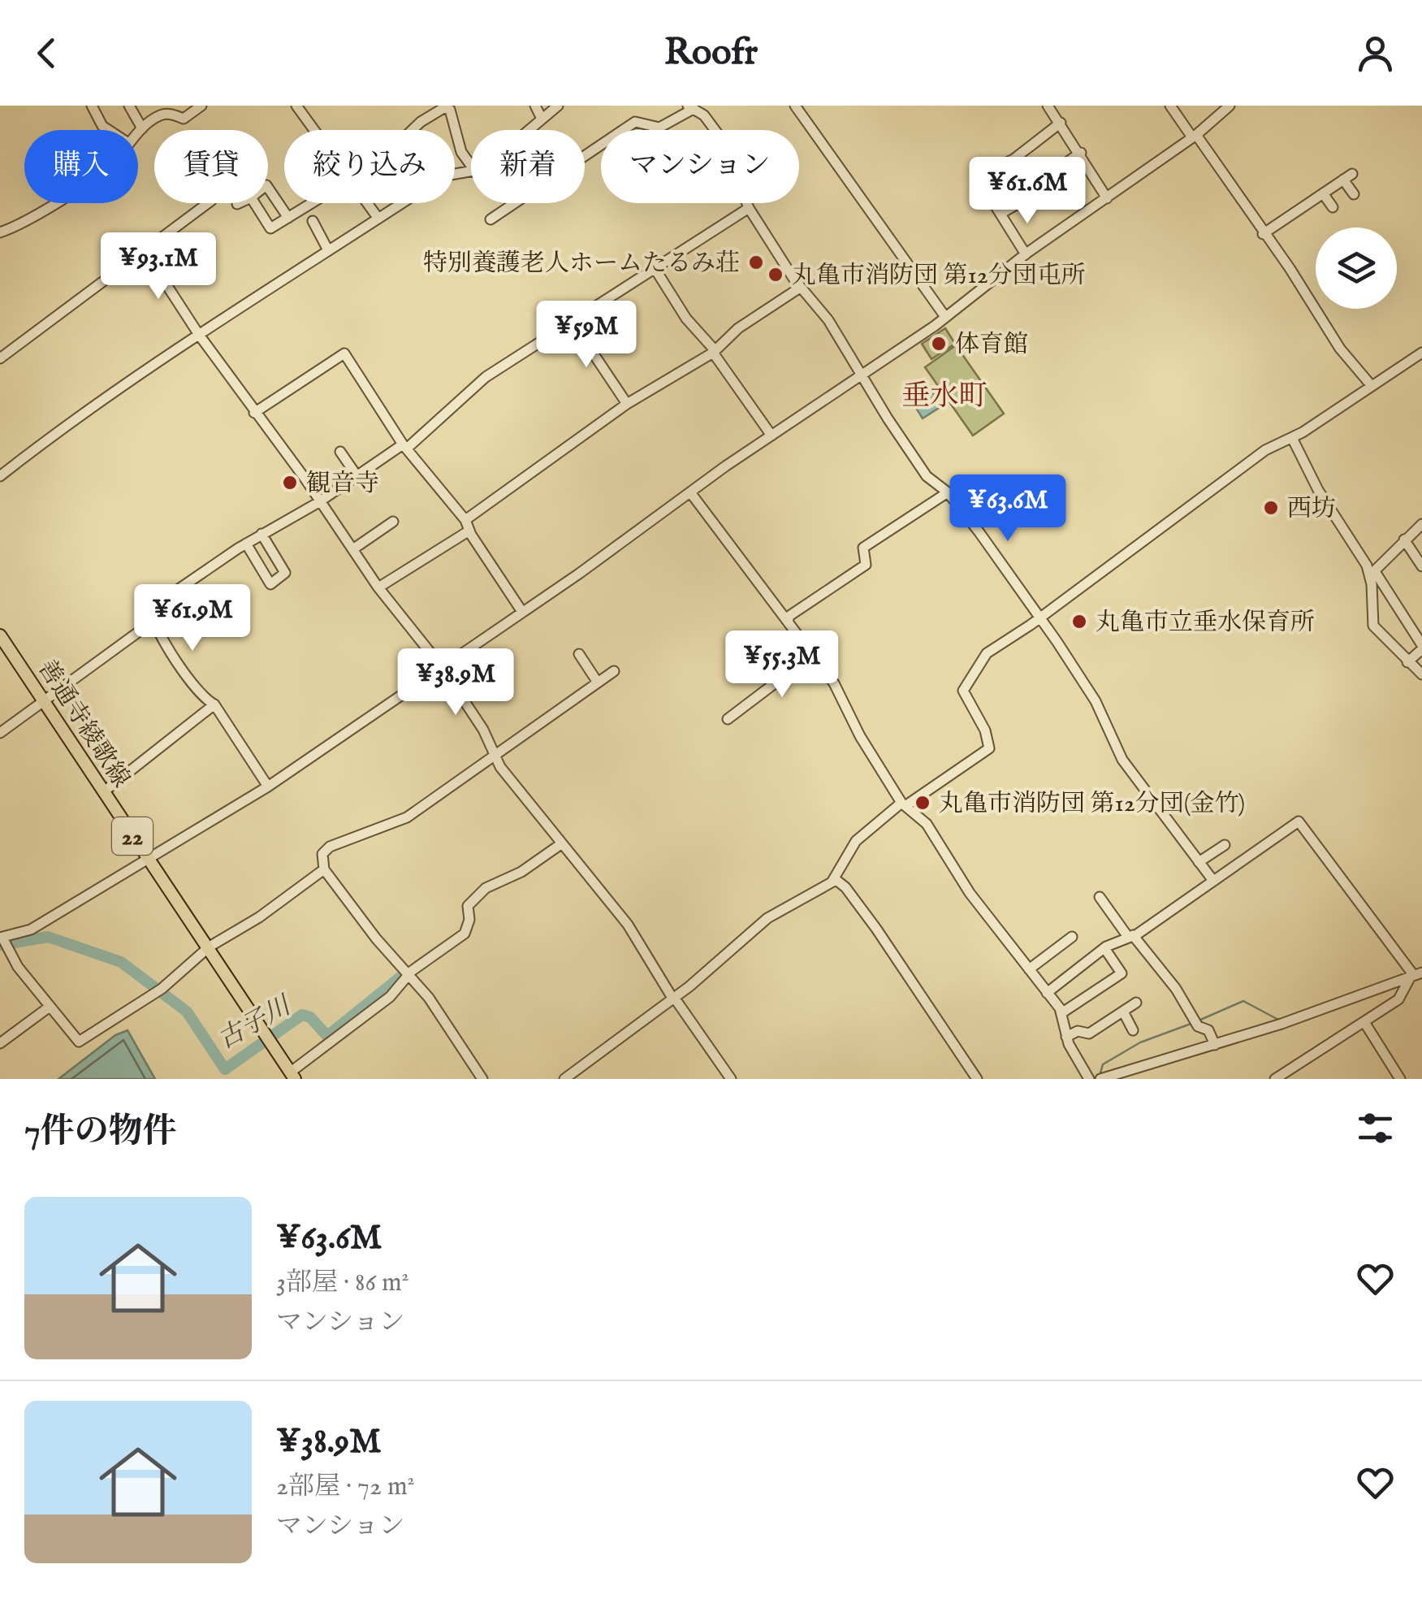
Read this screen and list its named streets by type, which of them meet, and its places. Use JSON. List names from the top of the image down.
{
  "streets": {
    "main road": ["善通寺綾歌線", "22"]
  },
  "districts": ["垂水町"],
  "water": ["古子川"],
  "places": [
    "特別養護老人ホームたるみ荘",
    "丸亀市消防団 第12分団屯所",
    "体育館",
    "観音寺",
    "西坊",
    "丸亀市立垂水保育所",
    "丸亀市消防団 第12分団(金竹)"
  ],
  "page": {
    "header": "Roofr",
    "chip": [
      "購入",
      "賃貸",
      "絞り込み",
      "新着",
      "マンション"
    ],
    "price": [
      "¥61.6M",
      "¥93.1M",
      "¥59M",
      "¥63.6M",
      "¥61.9M",
      "¥55.3M",
      "¥38.9M"
    ],
    "heading": "7件の物件",
    "list": [
      {
        "name": "¥63.6M",
        "note": "3部屋 · 86 m² · マンション"
      },
      {
        "name": "¥38.9M",
        "note": "2部屋 · 72 m² · マンション"
      }
    ]
  }
}
